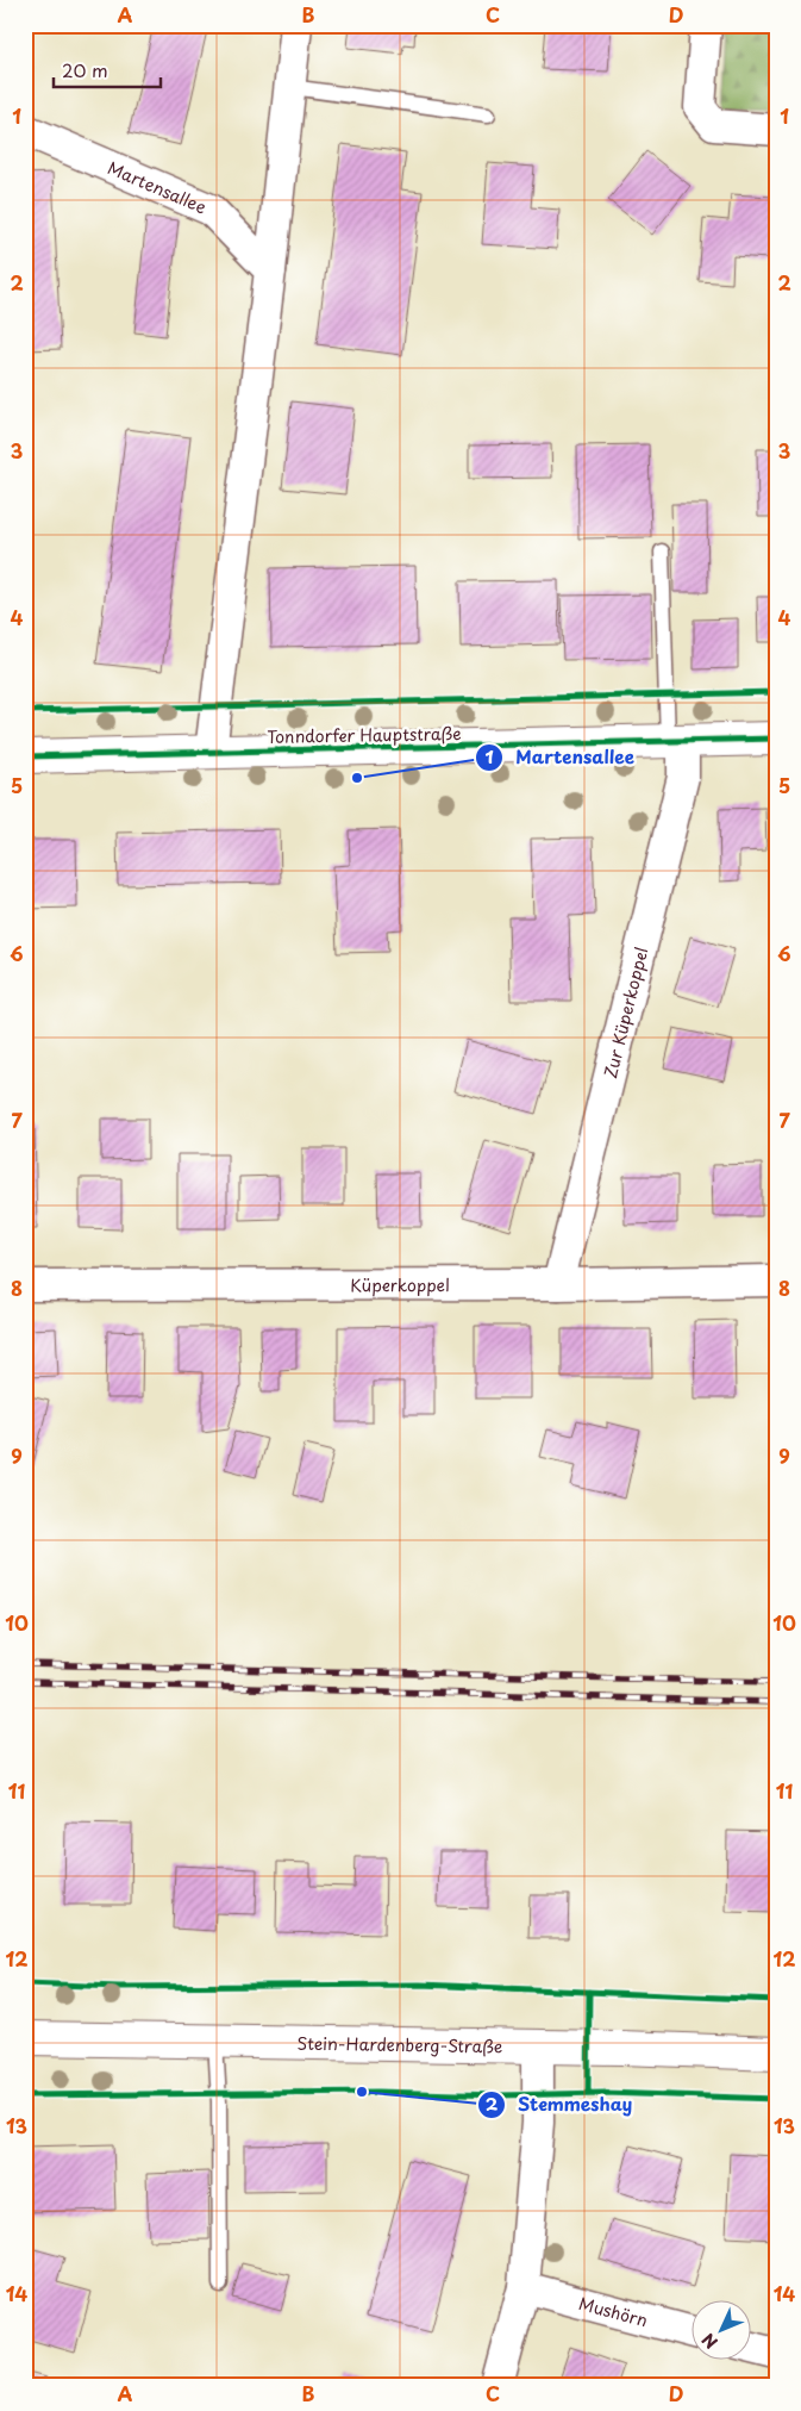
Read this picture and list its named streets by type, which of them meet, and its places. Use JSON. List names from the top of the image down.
{
  "streets": {
    "main road": ["Tonndorfer Hauptstraße", "Stein-Hardenberg-Straße"],
    "street": [
      "Martensallee",
      "Zur Küperkoppel",
      "Küperkoppel",
      "Mushörn"
    ]
  },
  "crossings": [
    ["Tonndorfer Hauptstraße", "Zur Küperkoppel"],
    ["Zur Küperkoppel", "Küperkoppel"]
  ],
  "places": ["Martensallee", "Stemmeshay"],
  "scale_bar": "20 m",
  "north": "bottom left",
  "grid": {
    "columns": [
      "A",
      "B",
      "C",
      "D"
    ],
    "rows": [
      "1",
      "2",
      "3",
      "4",
      "5",
      "6",
      "7",
      "8",
      "9",
      "10",
      "11",
      "12",
      "13",
      "14"
    ]
  }
}
